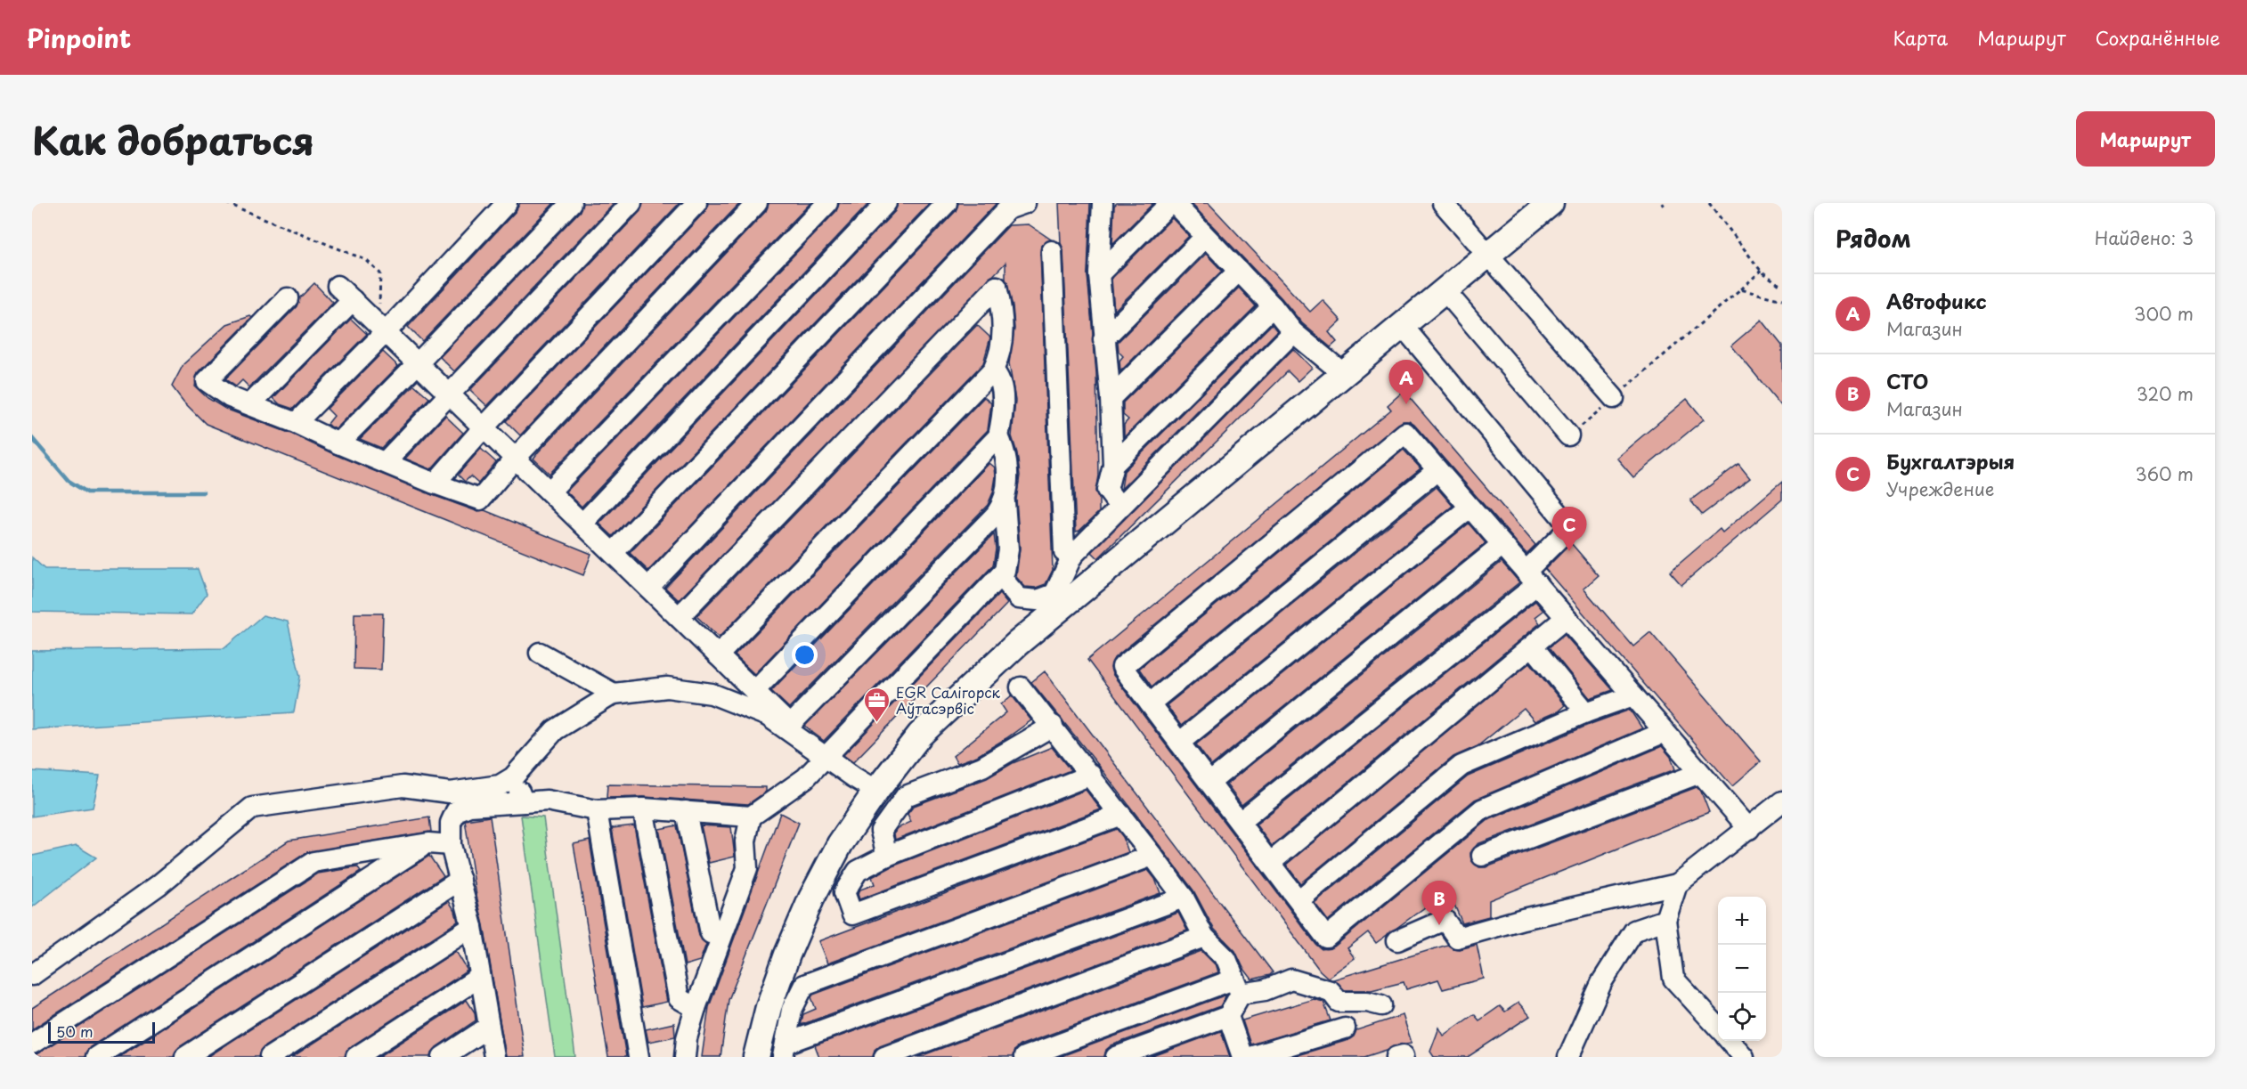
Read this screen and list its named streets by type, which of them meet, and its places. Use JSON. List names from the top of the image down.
{
  "places": {
    "office": ["EGR Салігорск Аўтасэрвіс"]
  },
  "scale_bar": "50 m",
  "page": {
    "header": "Pinpoint",
    "nav": ["Карта", "Маршрут", "Сохранённые"],
    "title": "Как добраться",
    "buttons": "Маршрут",
    "heading": ["Рядом", "Найдено: 3"],
    "list": [
      {
        "mark": "A",
        "name": "Автофикс",
        "note": "Магазин",
        "value": "300 m"
      },
      {
        "mark": "B",
        "name": "СТО",
        "note": "Магазин",
        "value": "320 m"
      },
      {
        "mark": "C",
        "name": "Бухгалтэрыя",
        "note": "Учреждение",
        "value": "360 m"
      }
    ],
    "pins": ["A", "C", "B"],
    "map_buttons": ["+", "−"],
    "scale": "50 m"
  }
}
